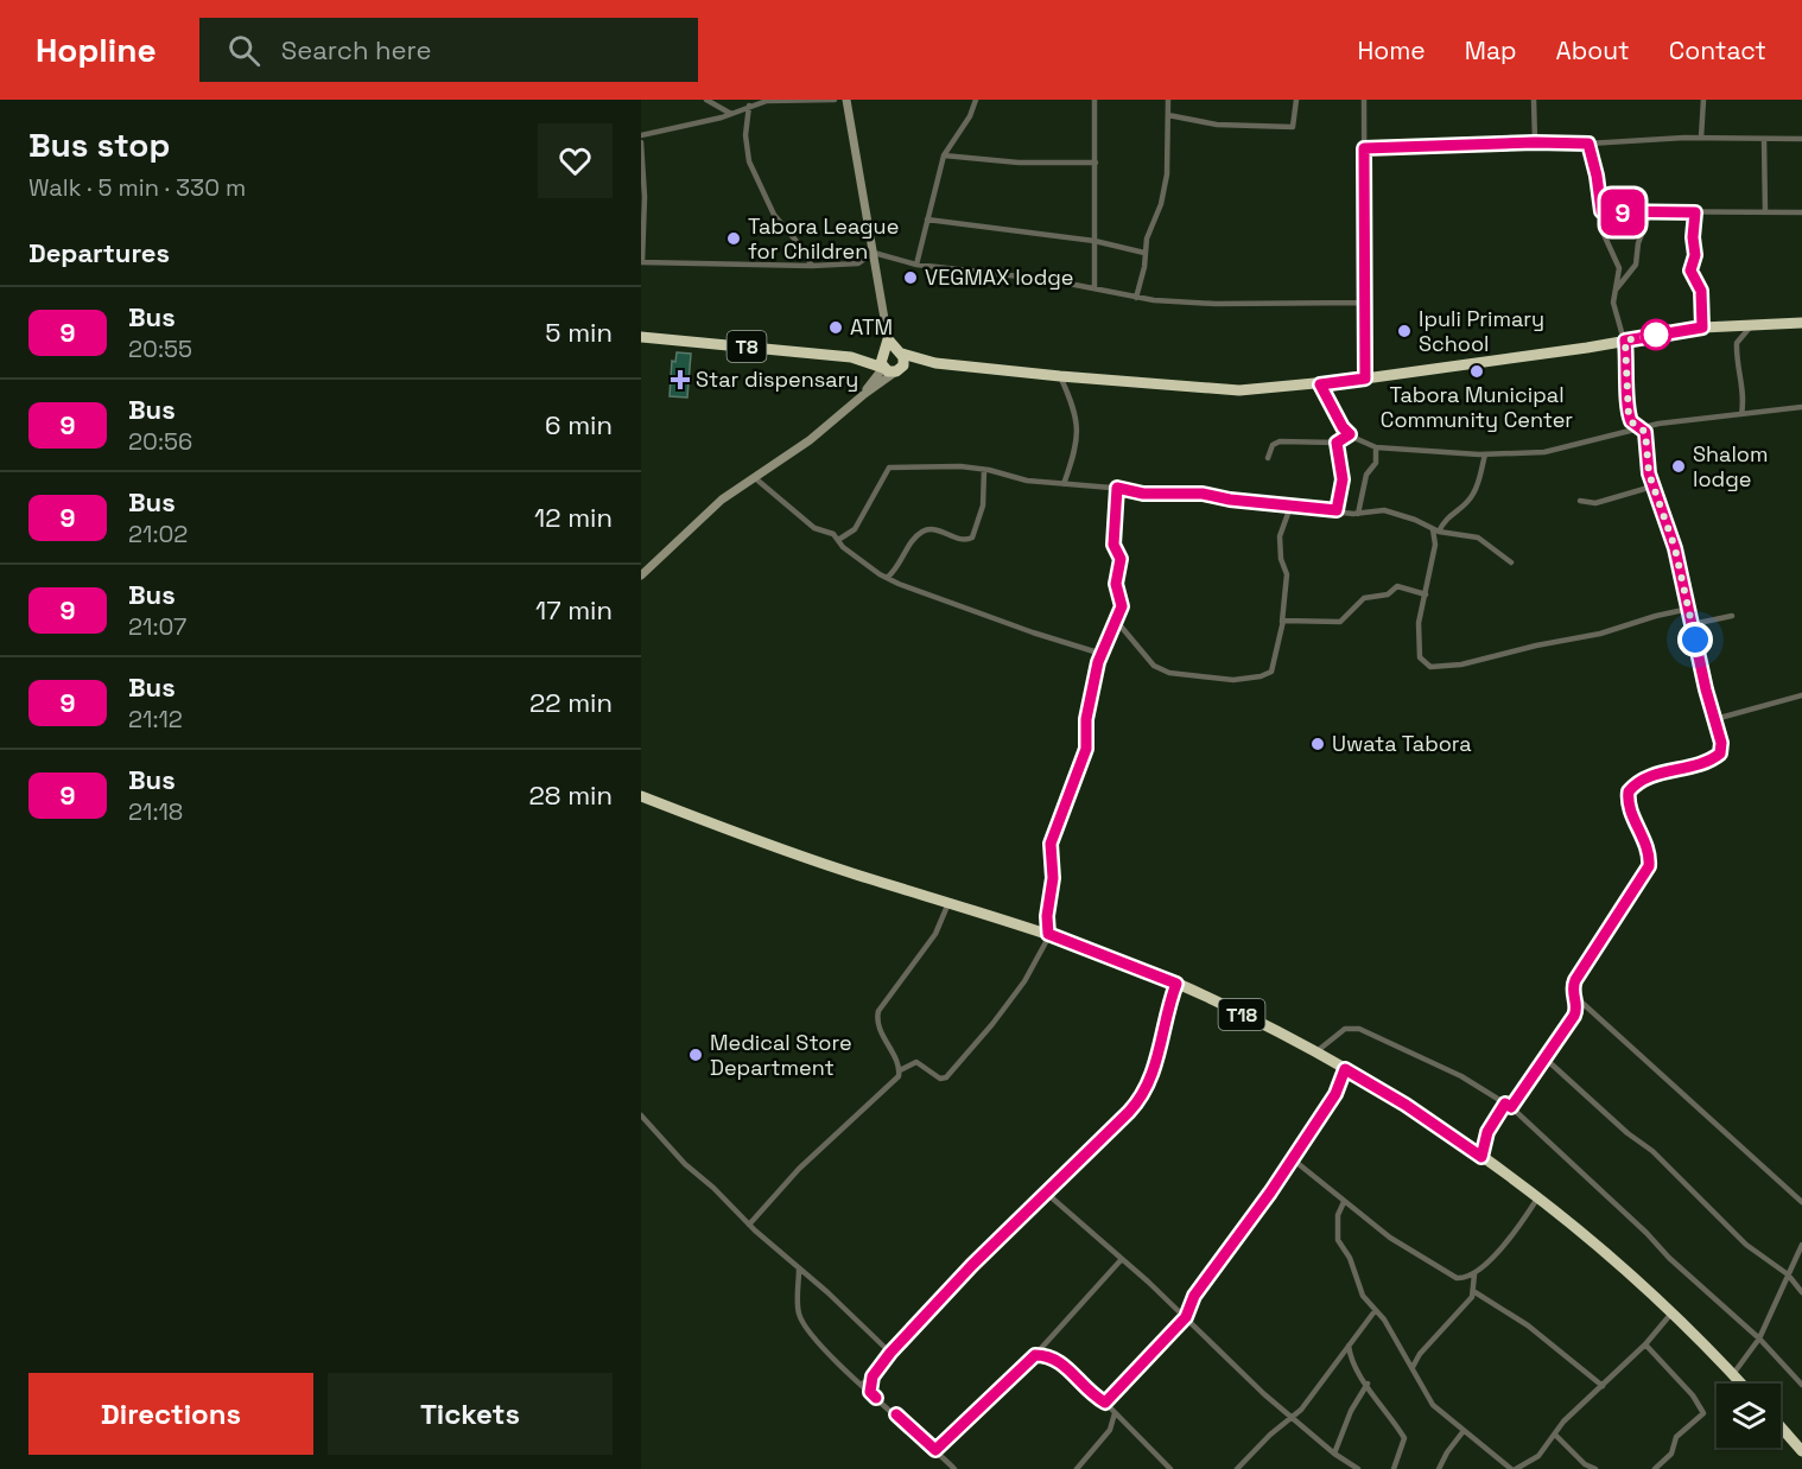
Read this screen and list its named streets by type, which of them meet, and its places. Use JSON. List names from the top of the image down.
{
  "streets": {
    "highway": ["T8", "T18"]
  },
  "places": {
    "other": [
      "Tabora League for Children",
      "VEGMAX lodge",
      "ATM",
      "Ipuli Primary School",
      "Tabora Municipal Community Center",
      "Shalom lodge",
      "Uwata Tabora",
      "Medical Store Department"
    ],
    "health": ["Star dispensary"]
  },
  "lines": ["bus line 9"],
  "page": {
    "header": "Hopline",
    "search": "Search here",
    "nav": [
      "Home",
      "Map",
      "About",
      "Contact"
    ],
    "heading": [
      ["Bus stop", "Walk · 5 min · 330 m"],
      "Departures"
    ],
    "on_map": "9",
    "list": [
      {
        "mark": "9",
        "name": "Bus",
        "note": "20:55",
        "value": "5 min"
      },
      {
        "mark": "9",
        "name": "Bus",
        "note": "20:56",
        "value": "6 min"
      },
      {
        "mark": "9",
        "name": "Bus",
        "note": "21:02",
        "value": "12 min"
      },
      {
        "mark": "9",
        "name": "Bus",
        "note": "21:07",
        "value": "17 min"
      },
      {
        "mark": "9",
        "name": "Bus",
        "note": "21:12",
        "value": "22 min"
      },
      {
        "mark": "9",
        "name": "Bus",
        "note": "21:18",
        "value": "28 min"
      }
    ],
    "buttons": ["Directions", "Tickets"]
  }
}
